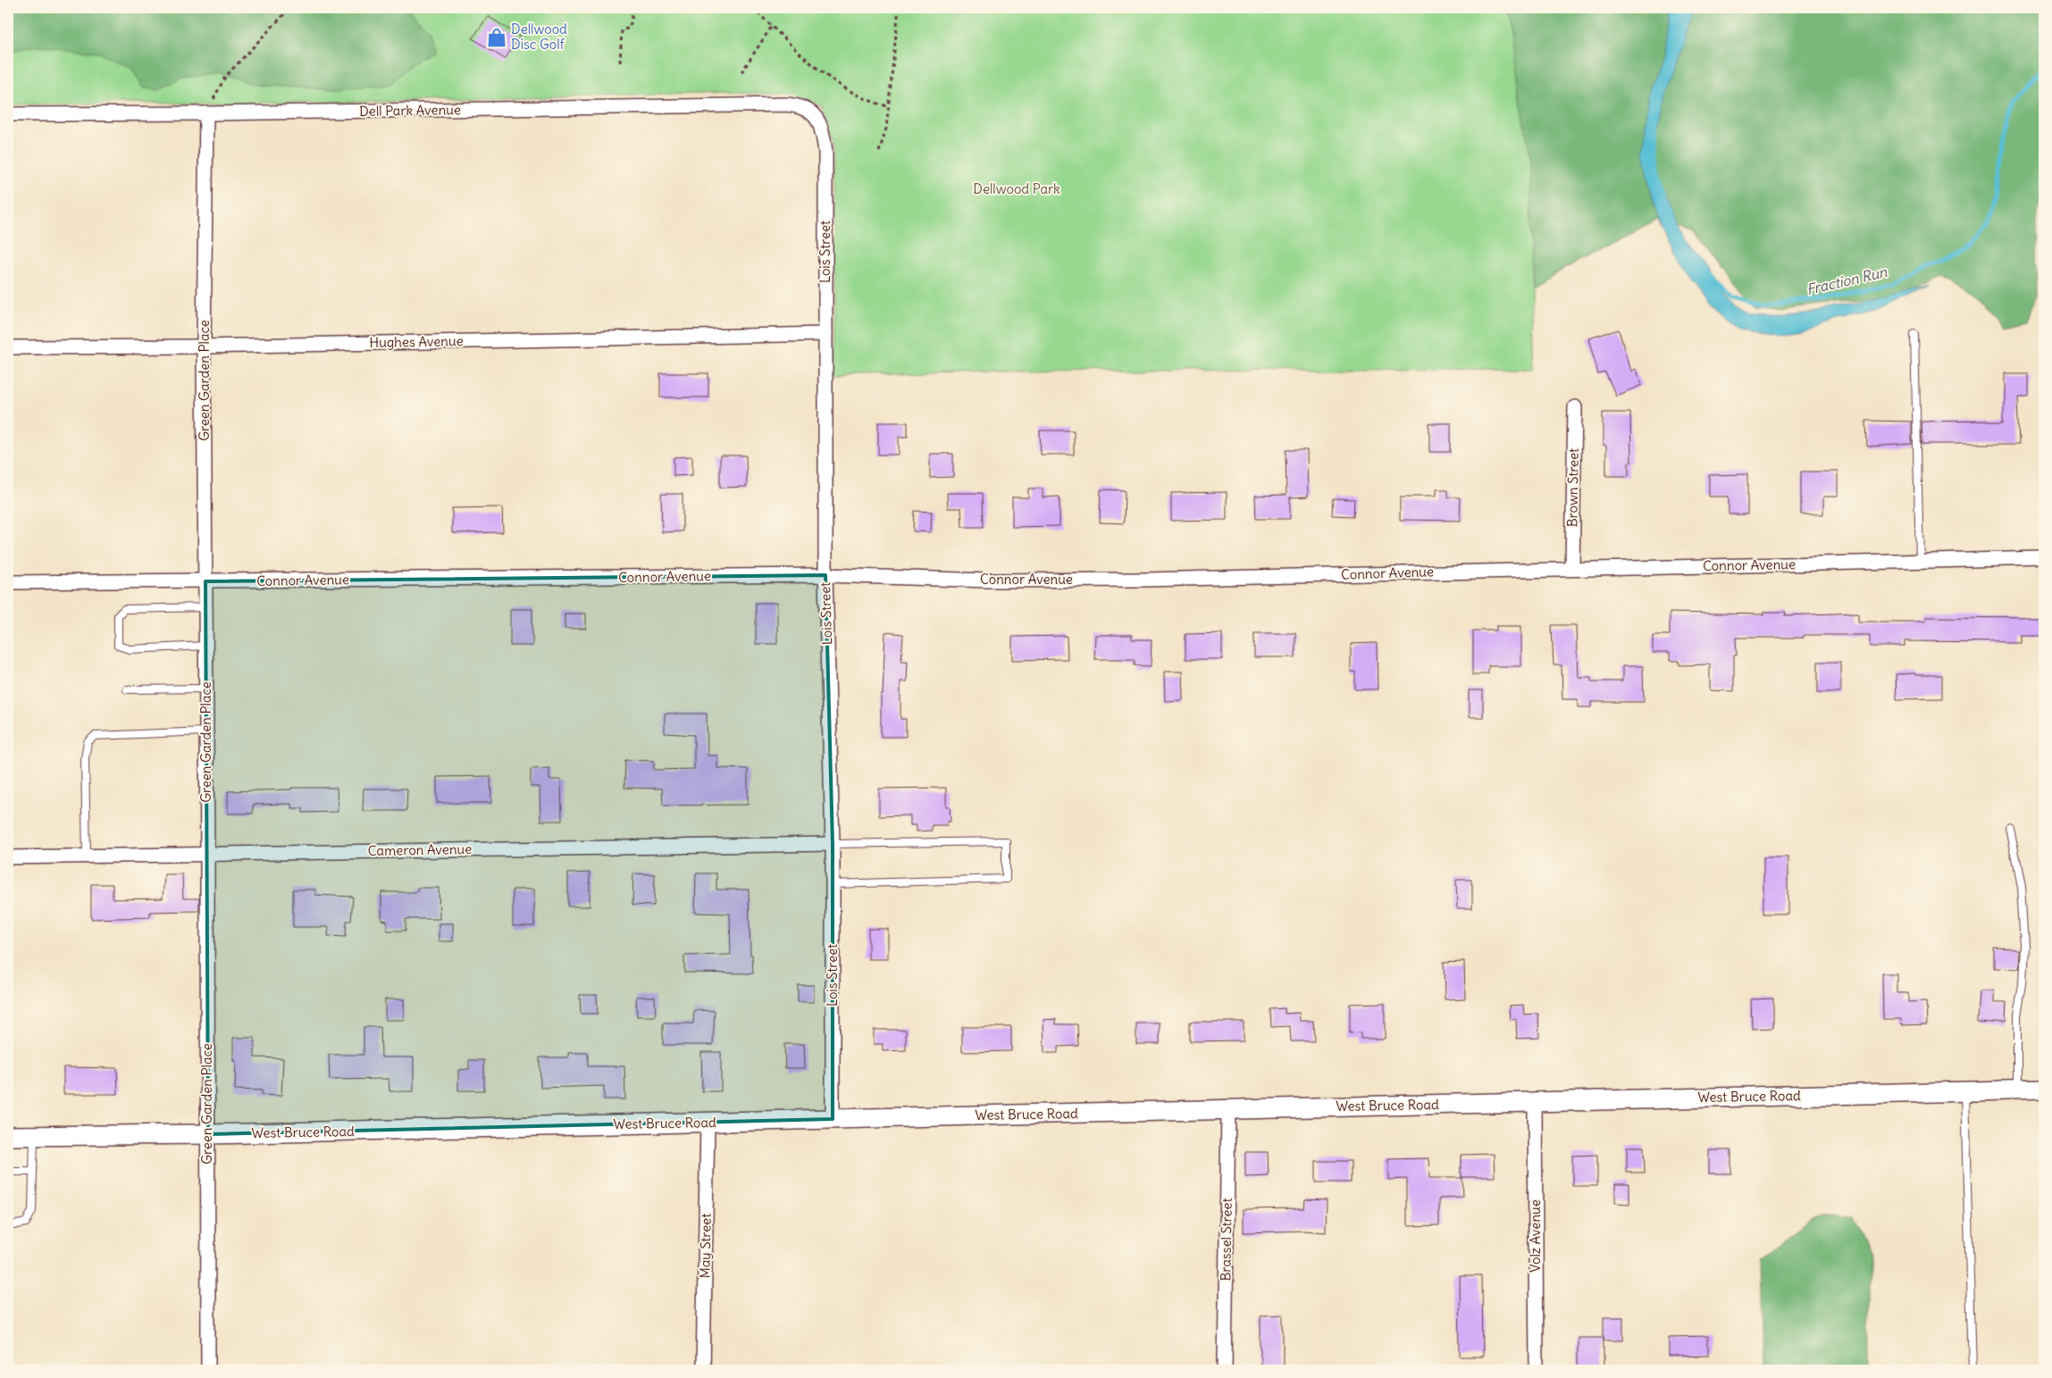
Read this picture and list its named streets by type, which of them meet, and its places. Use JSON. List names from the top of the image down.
{
  "streets": {
    "street": [
      "Dell Park Avenue",
      "Lois Street",
      "Hughes Avenue",
      "Green Garden Place",
      "Brown Street",
      "Connor Avenue",
      "Cameron Avenue",
      "West Bruce Road",
      "Volz Avenue",
      "Brassel Street",
      "May Street"
    ]
  },
  "crossings": [
    ["Dell Park Avenue", "Lois Street"],
    ["Dell Park Avenue", "Green Garden Place"],
    ["Lois Street", "Hughes Avenue"],
    ["Lois Street", "Connor Avenue"],
    ["Lois Street", "Cameron Avenue"],
    ["Lois Street", "West Bruce Road"],
    ["Hughes Avenue", "Green Garden Place"],
    ["Green Garden Place", "Connor Avenue"],
    ["Green Garden Place", "Cameron Avenue"],
    ["Green Garden Place", "West Bruce Road"],
    ["Brown Street", "Connor Avenue"],
    ["West Bruce Road", "Volz Avenue"],
    ["West Bruce Road", "Brassel Street"],
    ["West Bruce Road", "May Street"]
  ],
  "water": ["Fraction Run"],
  "parks": ["Dellwood Park"],
  "places": {
    "shop": ["Dellwood Disc Golf"]
  }
}
